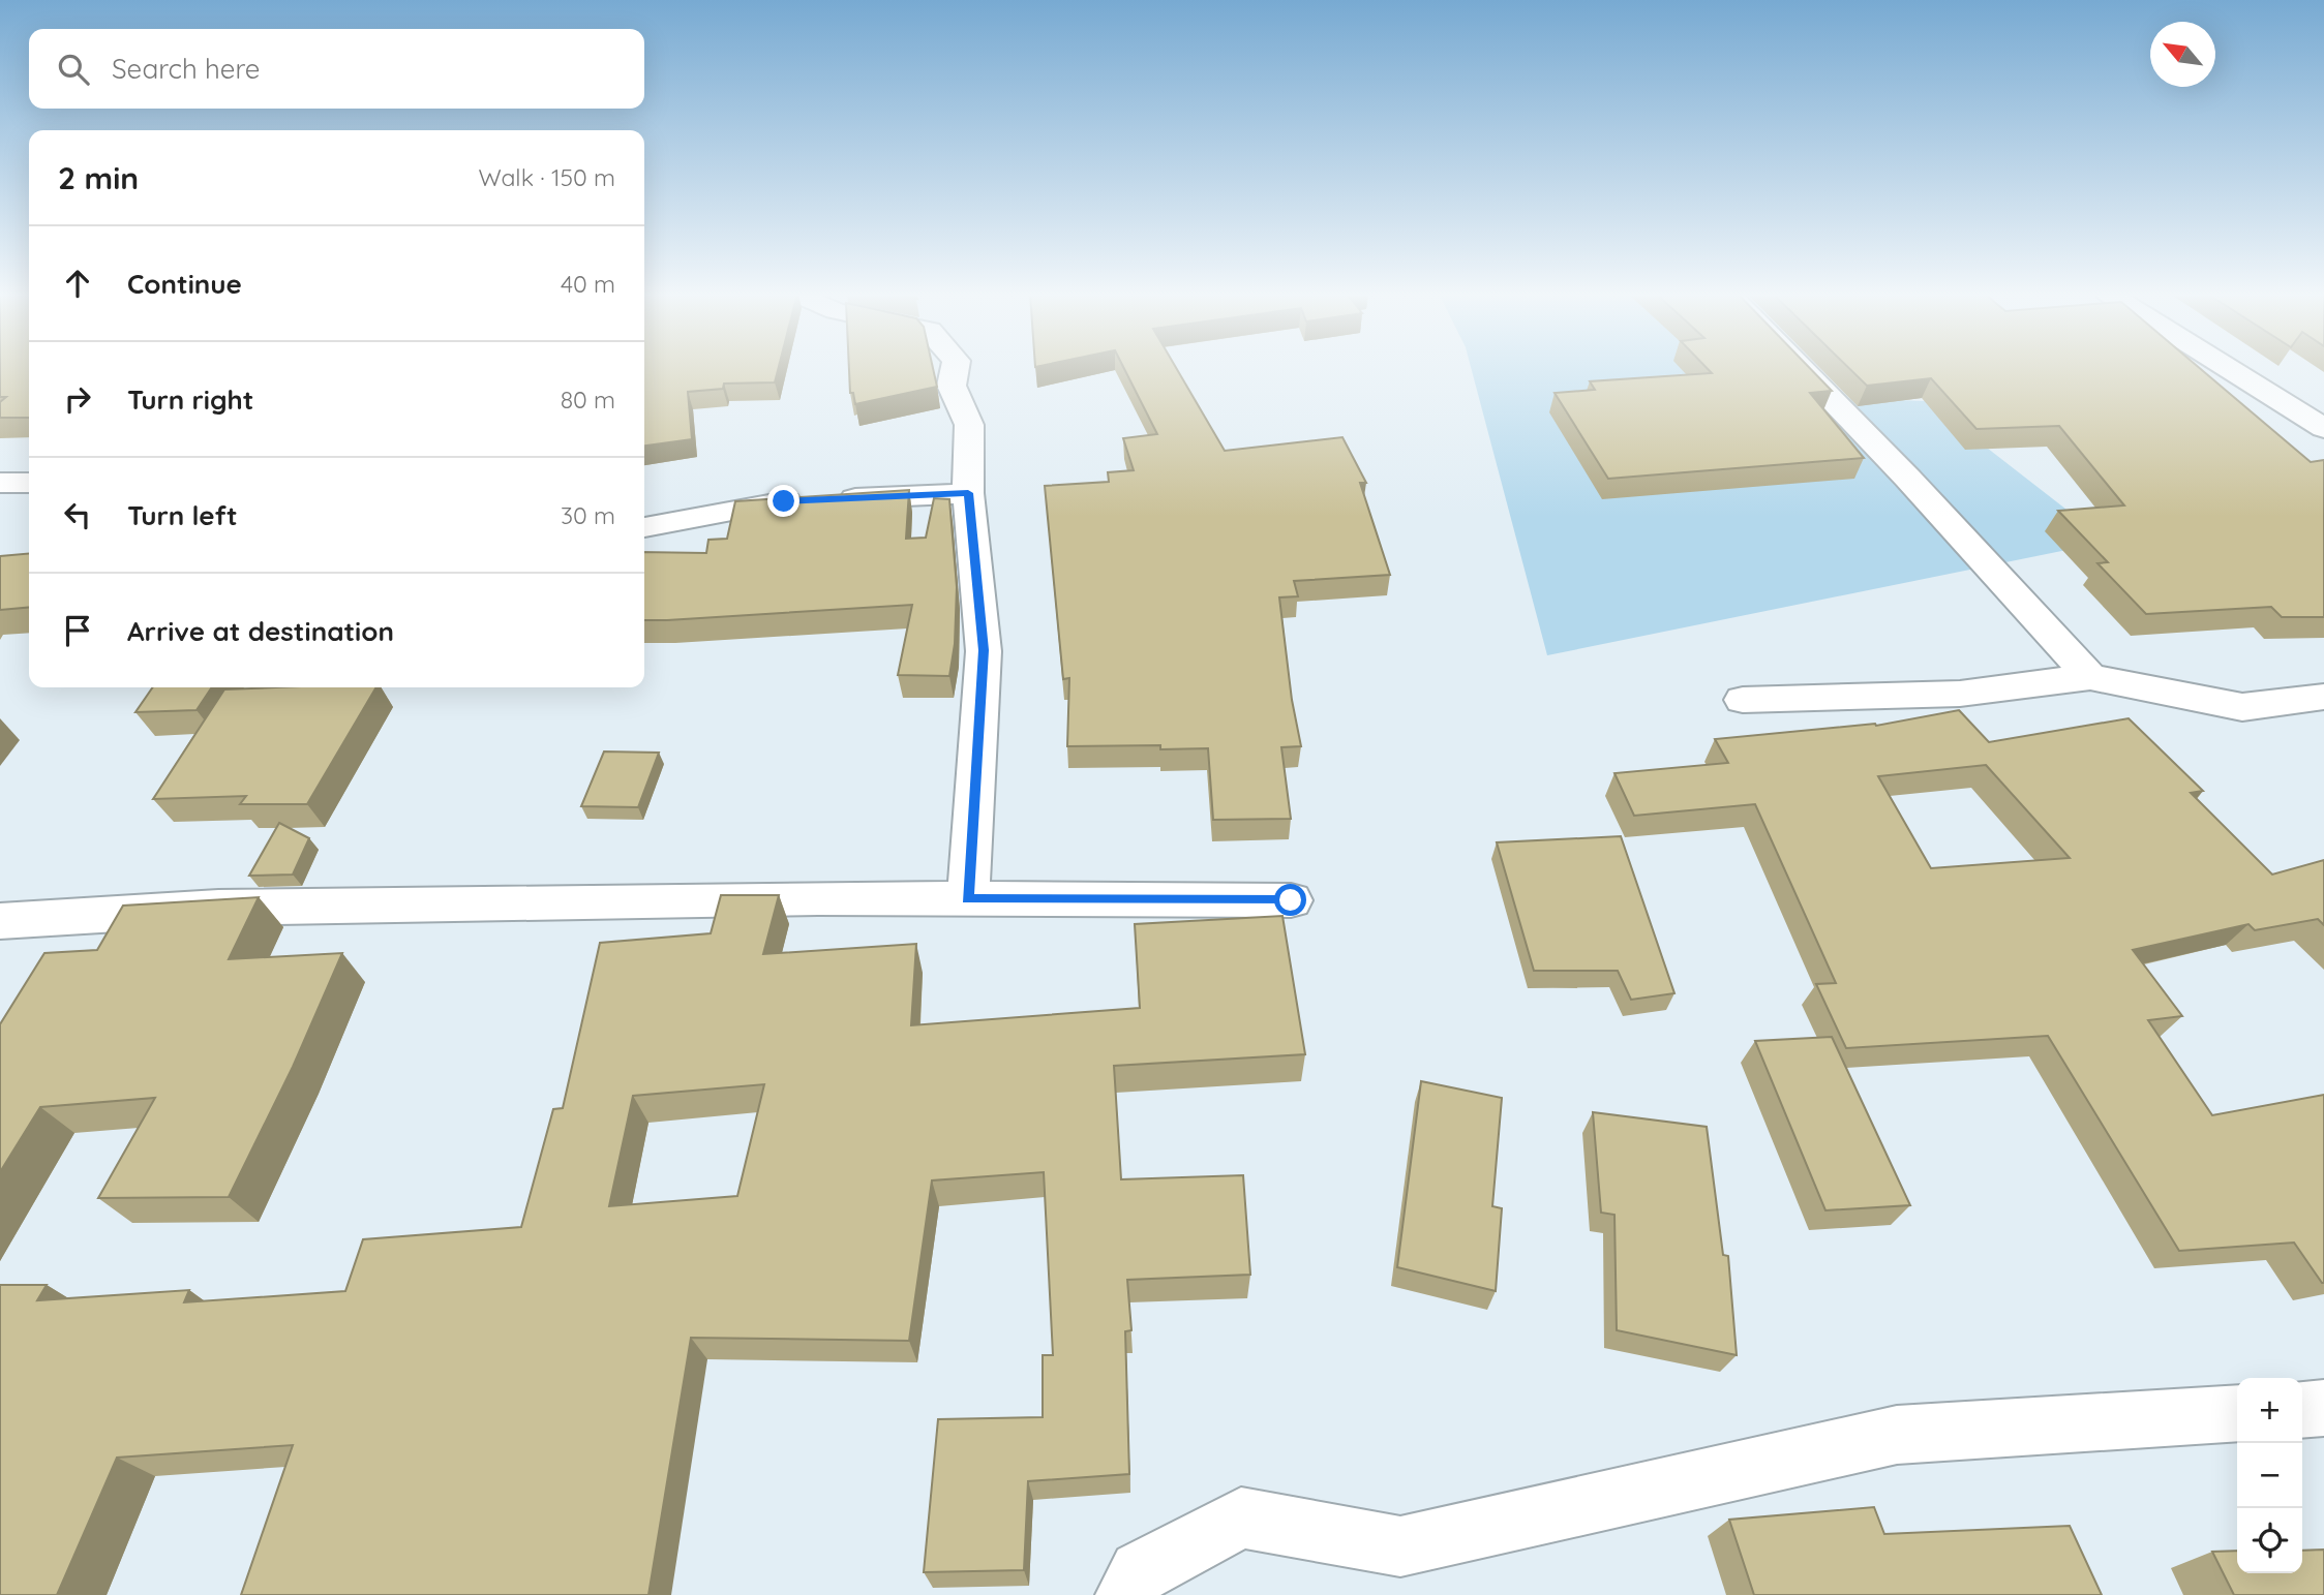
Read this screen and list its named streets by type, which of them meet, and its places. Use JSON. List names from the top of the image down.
{
  "north": "top left",
  "page": {
    "search": "Search here",
    "heading": ["2 min", "Walk · 150 m"],
    "list": [
      ["Continue", "40 m"],
      ["Turn right", "80 m"],
      ["Turn left", "30 m"],
      "Arrive at destination"
    ],
    "map_buttons": ["+", "−"]
  }
}
